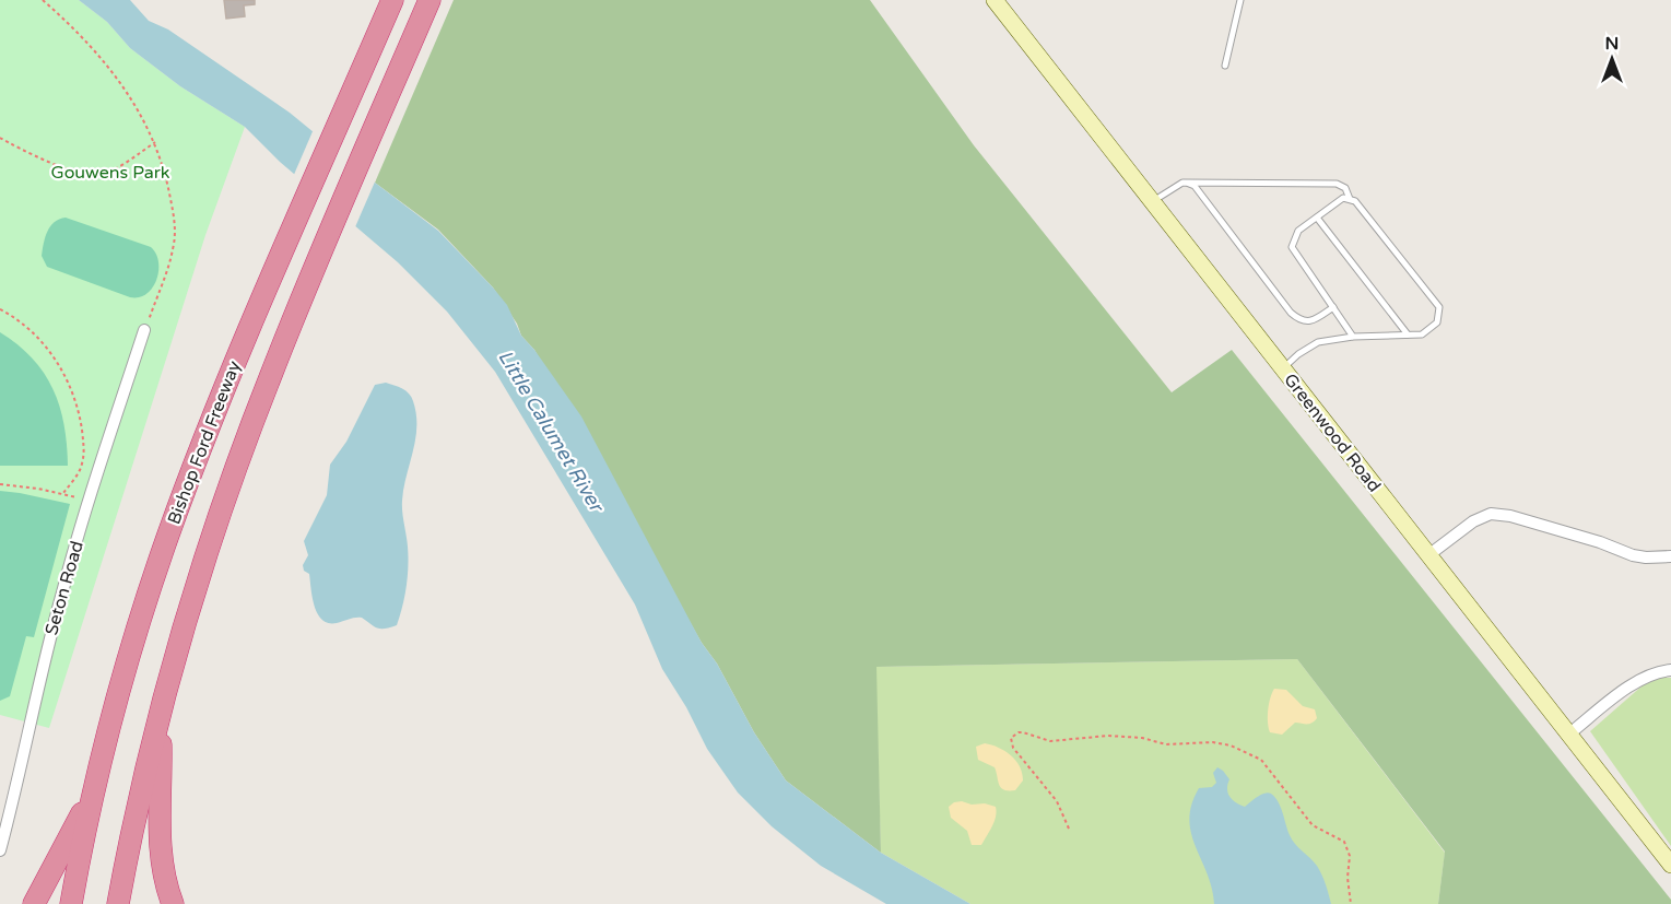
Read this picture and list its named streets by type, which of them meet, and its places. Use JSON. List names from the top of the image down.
{
  "streets": {
    "highway": ["Bishop Ford Freeway"],
    "street": ["Greenwood Road", "Seton Road"]
  },
  "water": ["Little Calumet River"],
  "parks": ["Gouwens Park"],
  "north": "top"
}
